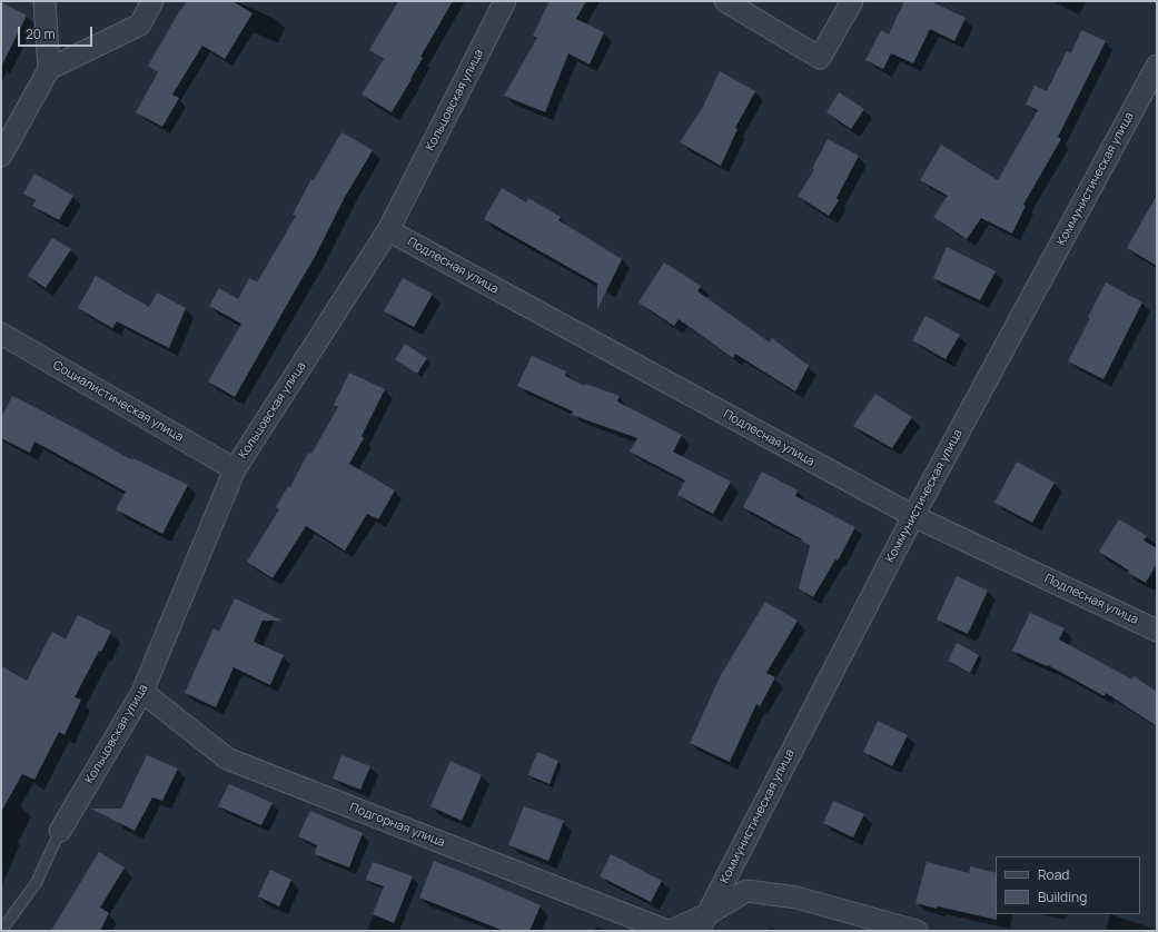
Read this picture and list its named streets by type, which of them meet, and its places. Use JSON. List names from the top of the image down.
{
  "streets": {
    "street": [
      "Кольцовская улица",
      "Коммунистическая улица",
      "Подлесная улица",
      "Социалистическая улица",
      "Подгорная улица"
    ]
  },
  "crossings": [
    ["Кольцовская улица", "Подлесная улица"],
    ["Кольцовская улица", "Социалистическая улица"],
    ["Кольцовская улица", "Подгорная улица"],
    ["Коммунистическая улица", "Подлесная улица"]
  ],
  "legend": ["Road", "Building"],
  "scale_bar": "20 m"
}
